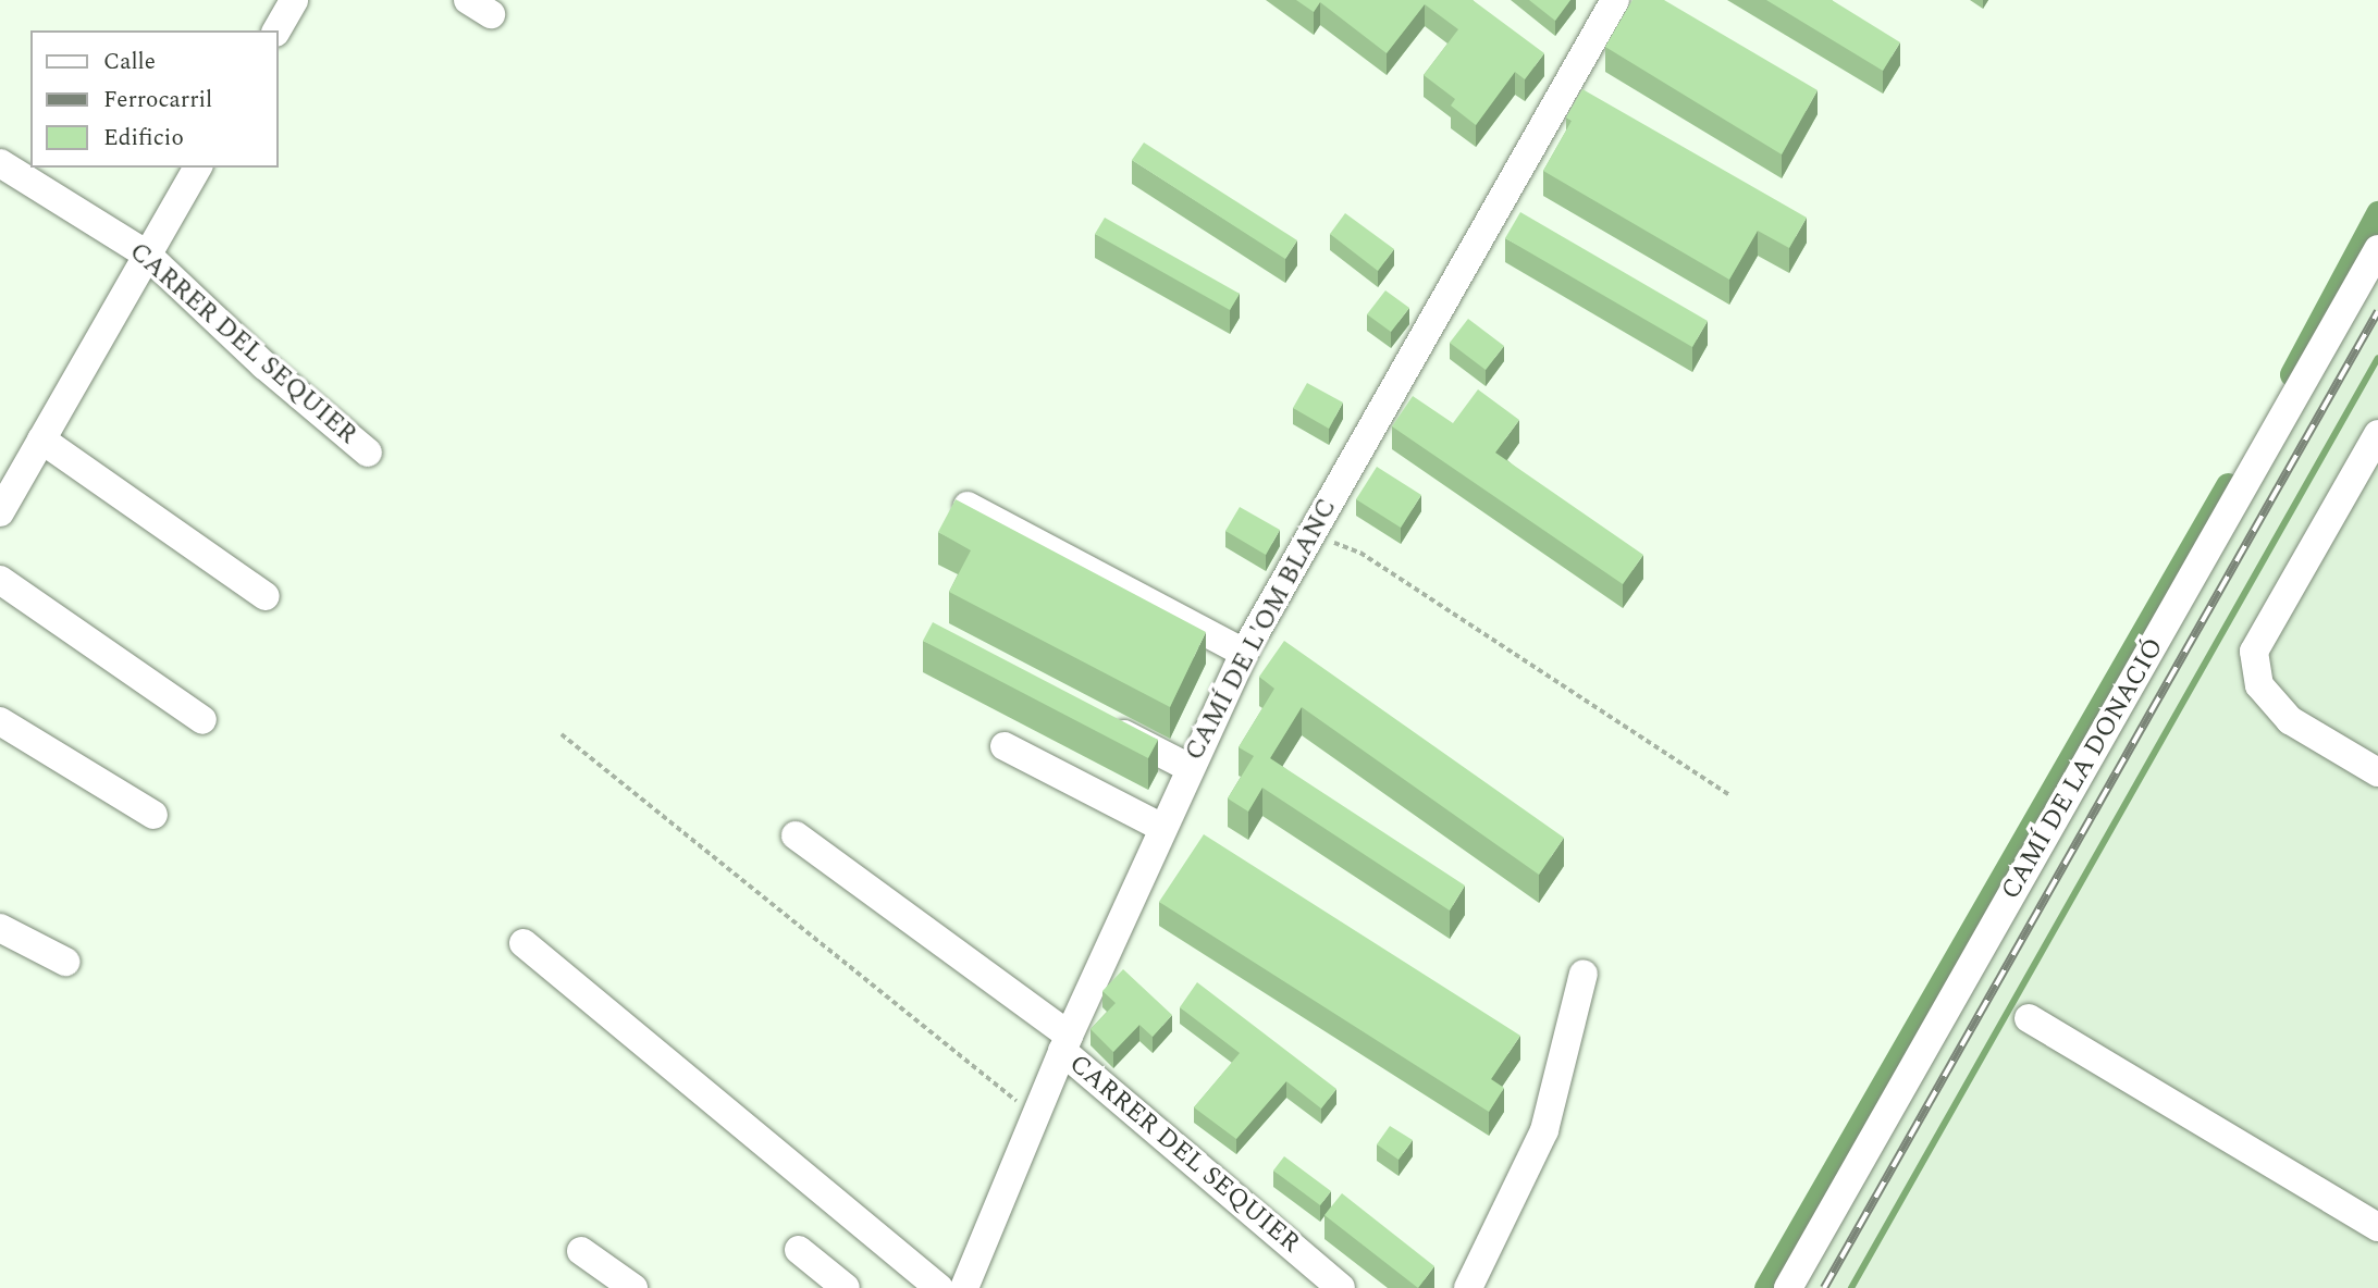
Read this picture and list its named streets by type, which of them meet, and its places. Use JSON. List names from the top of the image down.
{
  "streets": {
    "street": ["CARRER DEL SEQUIER", "CAMÍ DE L'OM BLANC", "CAMÍ DE LA DONACIÓ"]
  },
  "crossings": [
    ["CARRER DEL SEQUIER", "CAMÍ DE L'OM BLANC"]
  ],
  "legend": ["Calle", "Ferrocarril", "Edificio"]
}
